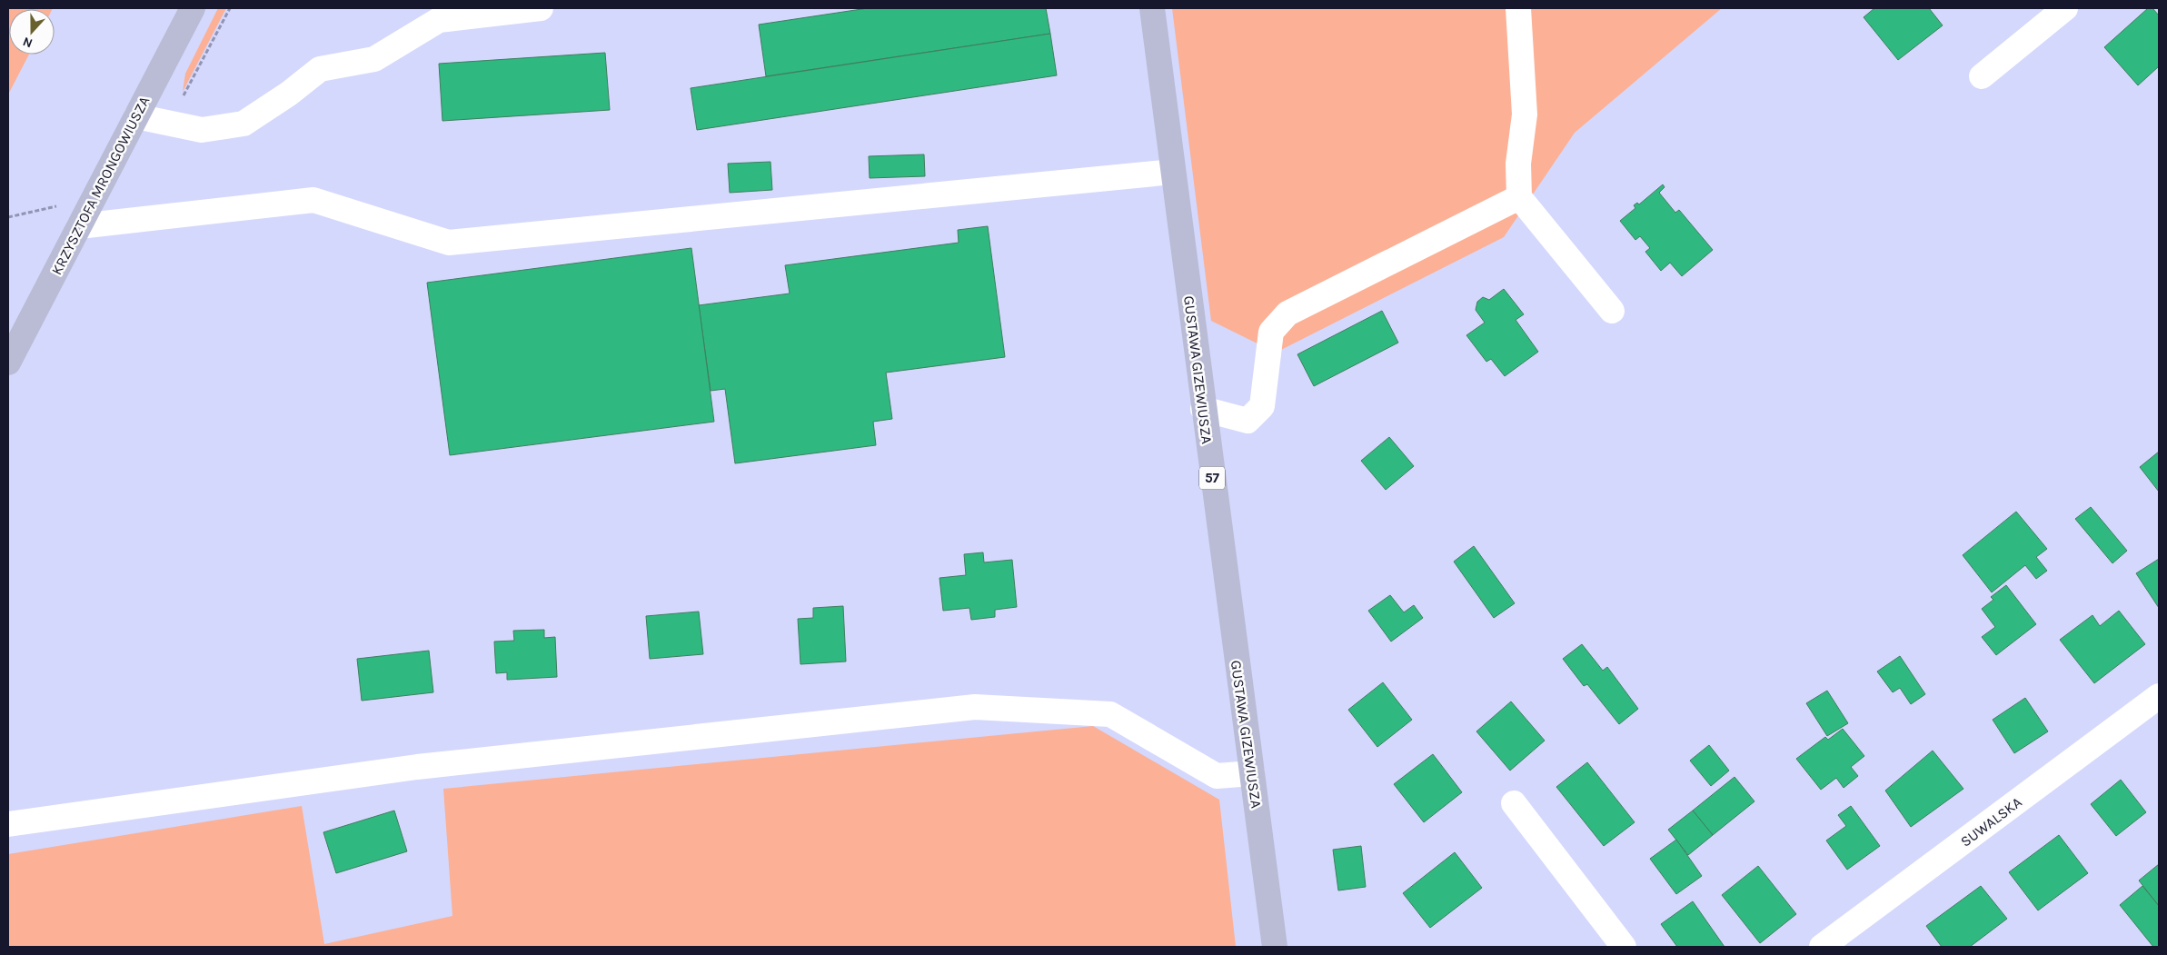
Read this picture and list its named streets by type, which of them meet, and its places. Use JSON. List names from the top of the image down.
{
  "streets": {
    "main road": ["KRZYSZTOFA MRONGOWIUSZA", "GUSTAWA GIZEWIUSZA", "57"],
    "street": ["SUWALSKA"]
  },
  "north": "bottom"
}
